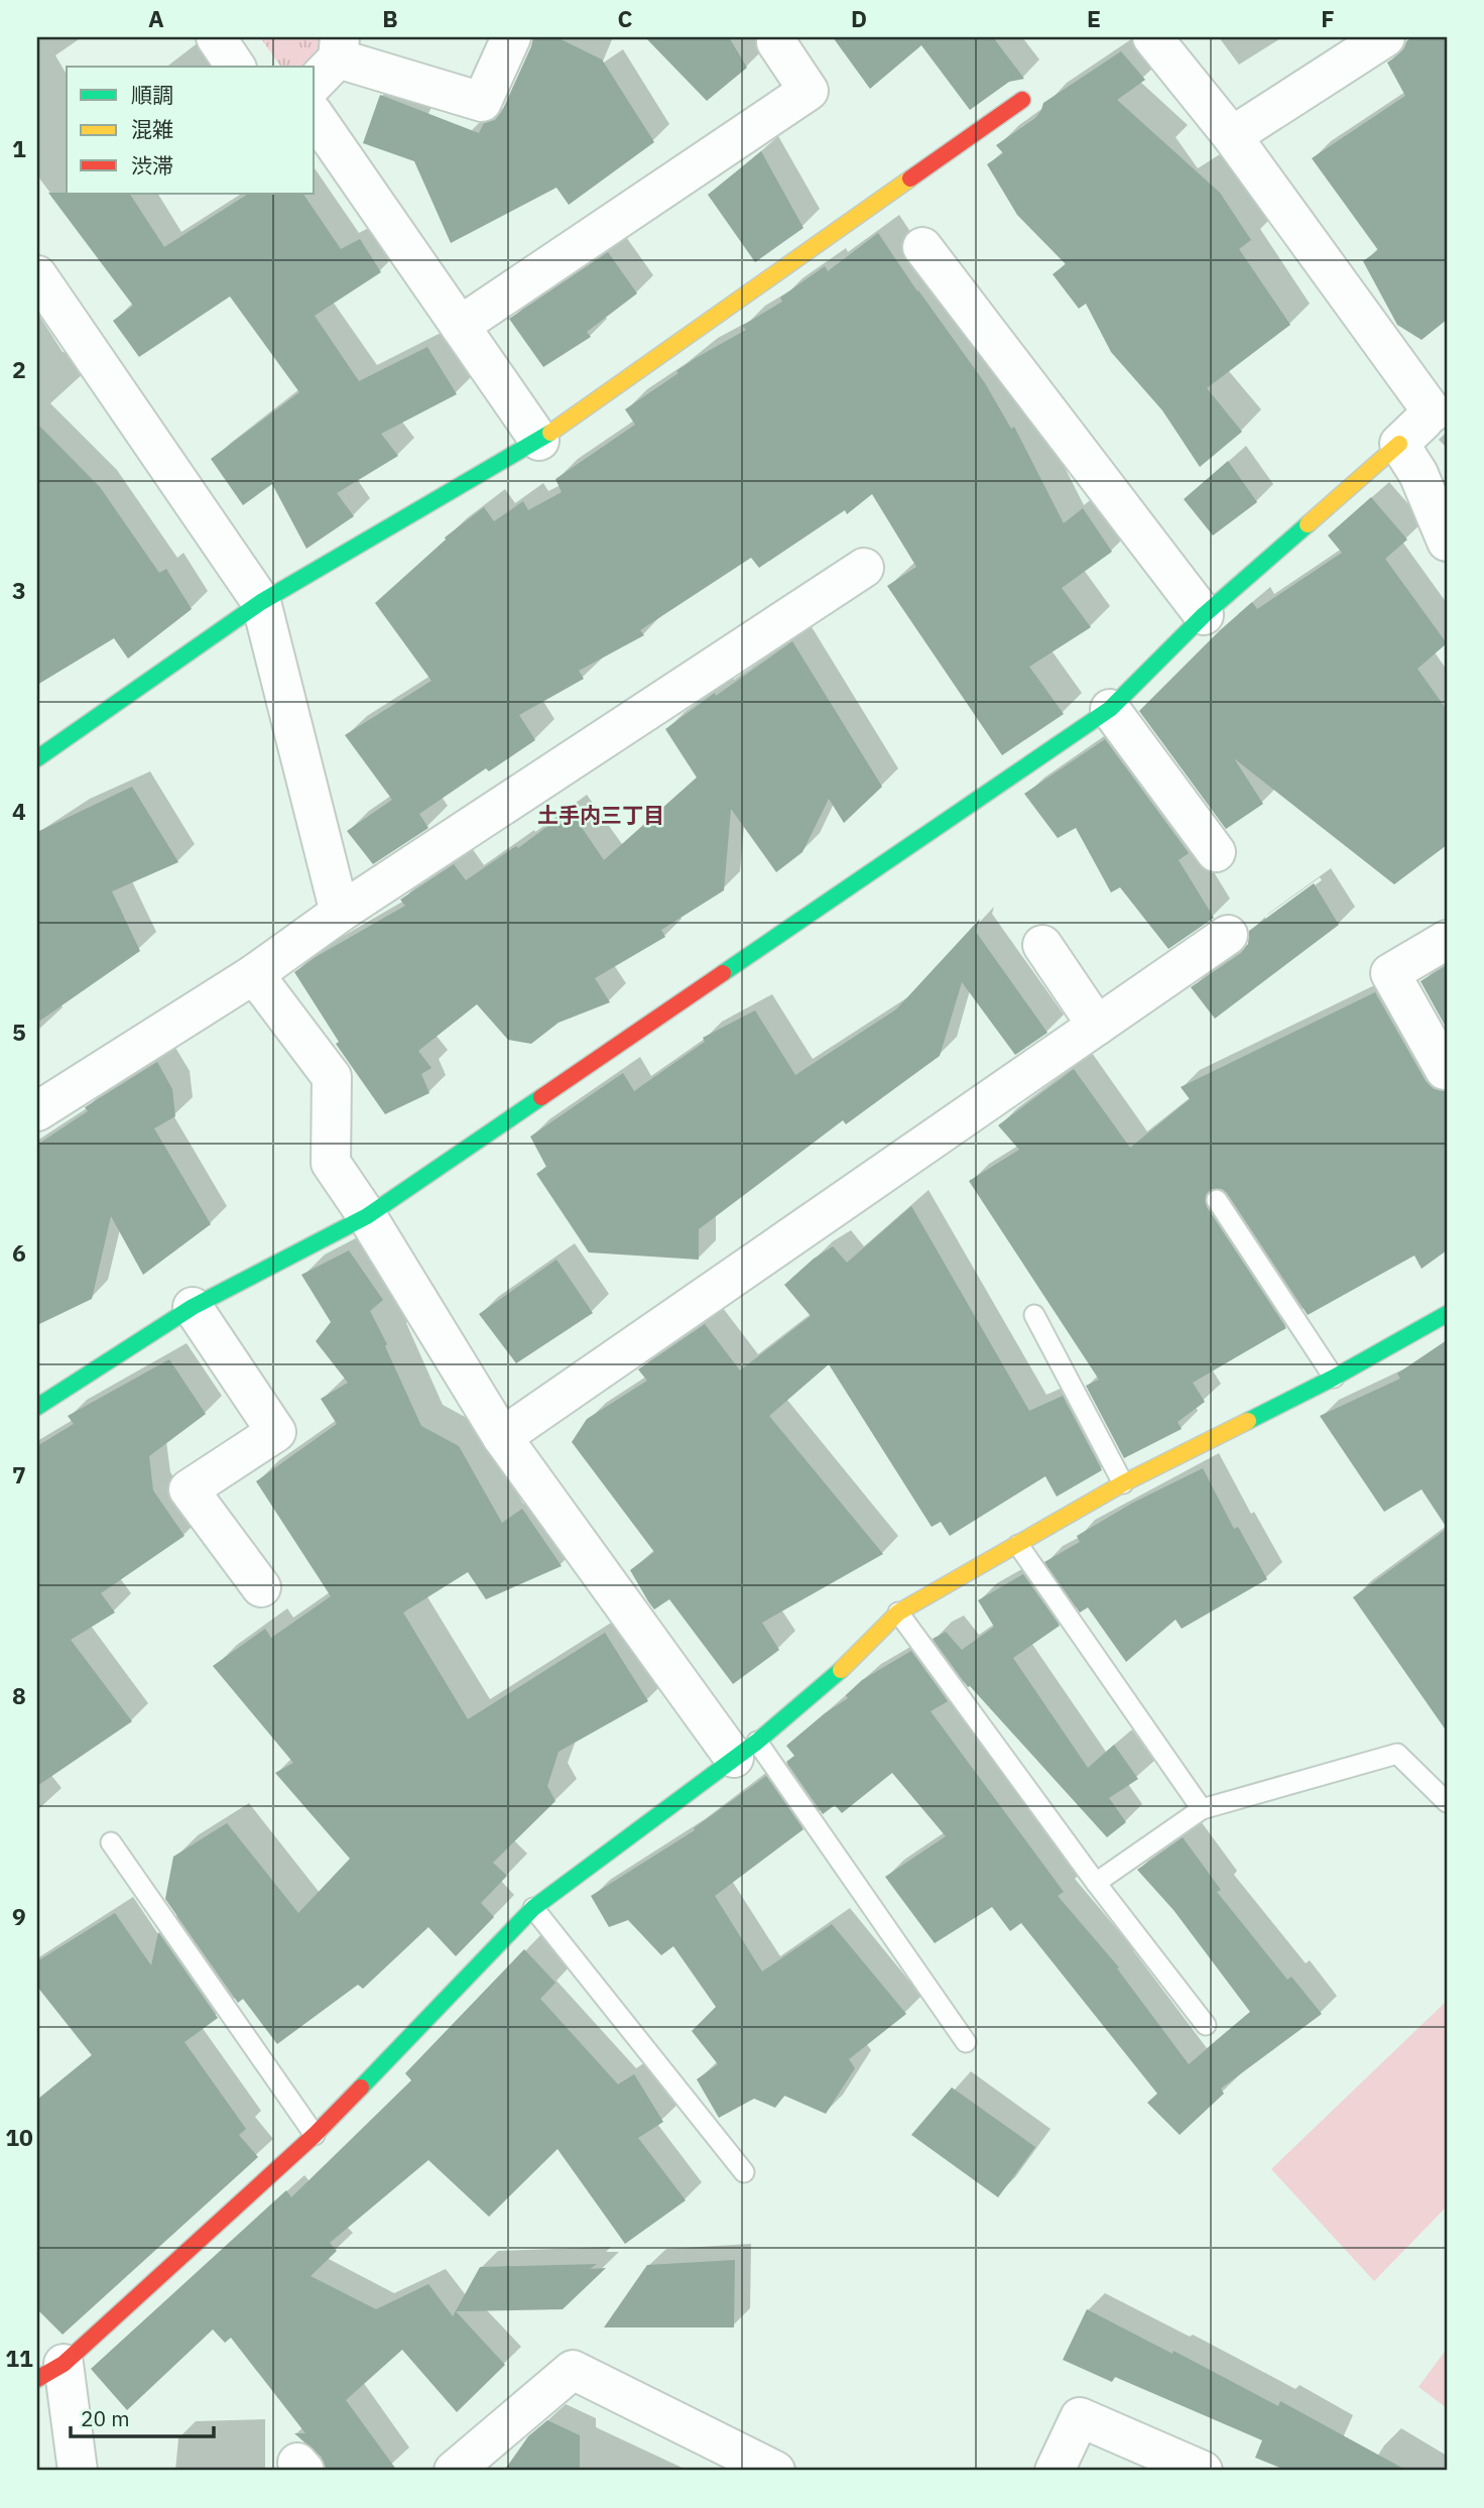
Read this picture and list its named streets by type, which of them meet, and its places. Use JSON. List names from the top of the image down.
{
  "districts": ["土手内三丁目"],
  "legend": ["順調", "混雑", "渋滞"],
  "scale_bar": "20 m",
  "grid": {
    "columns": [
      "A",
      "B",
      "C",
      "D",
      "E",
      "F"
    ],
    "rows": [
      "1",
      "2",
      "3",
      "4",
      "5",
      "6",
      "7",
      "8",
      "9",
      "10",
      "11"
    ]
  }
}
